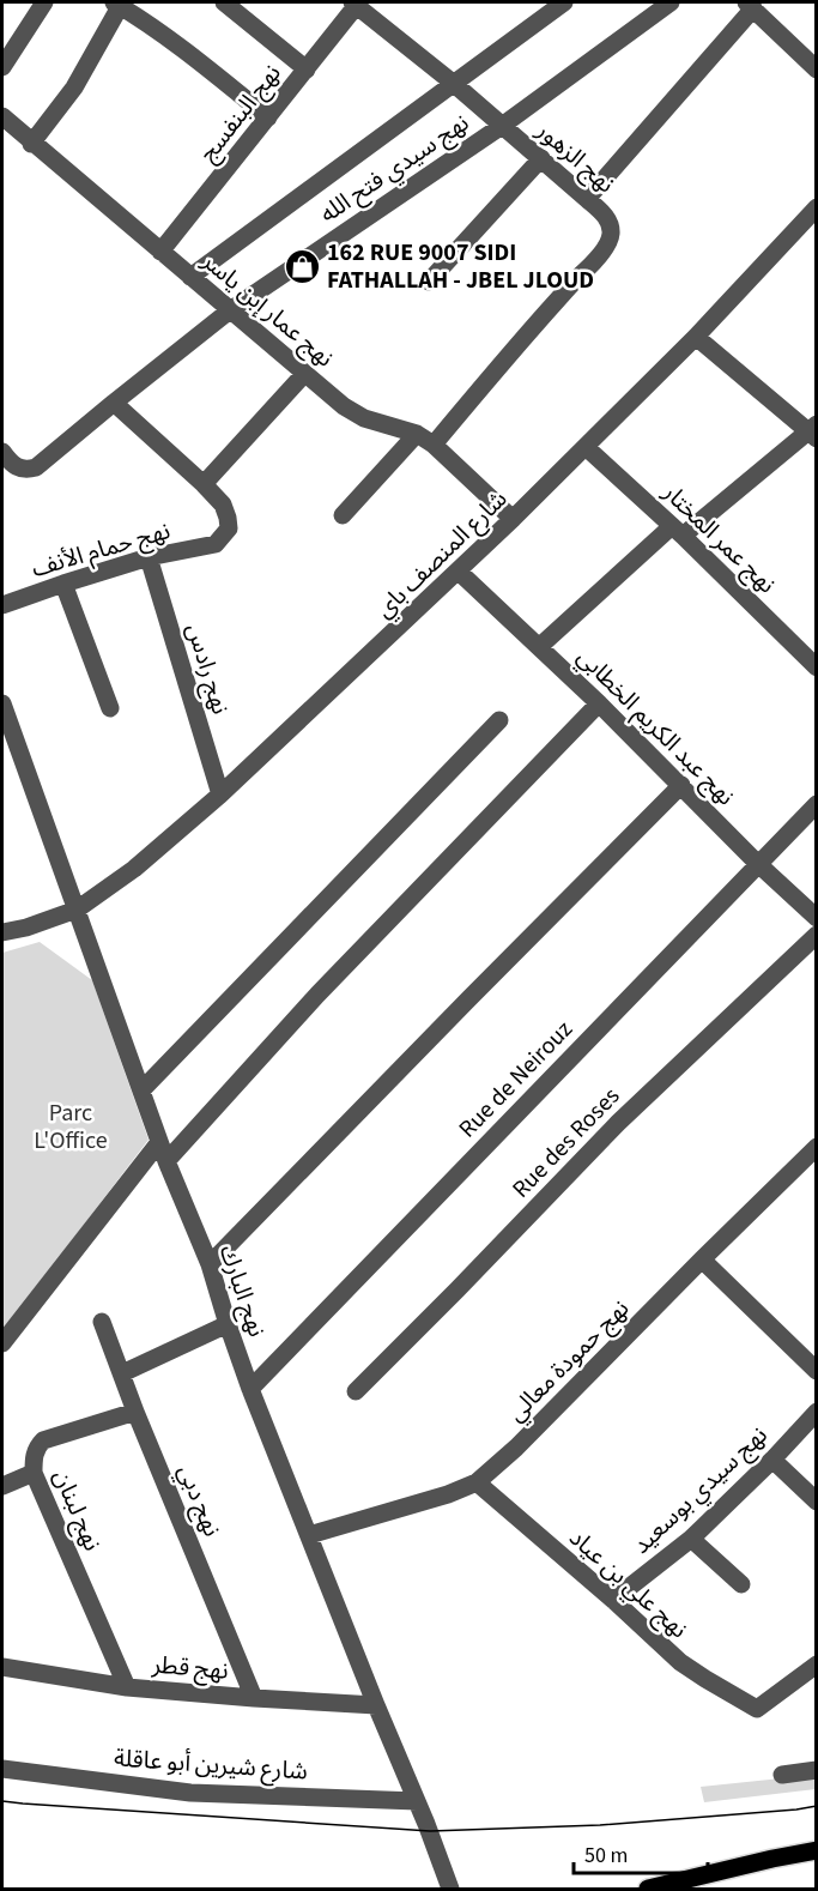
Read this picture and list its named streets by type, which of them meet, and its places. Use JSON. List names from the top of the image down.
{
  "streets": {
    "street": [
      "نهج البنفسج",
      "نهج الزهور",
      "نهج سيدي فتح الله",
      "نهج عمار إبن ياسر",
      "نهج عمر المختار",
      "نهج حمام الأنف",
      "شارع المنصف باي",
      "نهج رادس",
      "نهج عبد الكريم الخطابي",
      "Rue de Neirouz",
      "Rue des Roses",
      "نهج البارك",
      "نهج حمودة معالي",
      "نهج سيدي بوسعيد",
      "نهج دبي",
      "نهج لبنان",
      "نهج علي بن عياد",
      "نهج قطر",
      "شارع شيرين أبو عاقلة"
    ]
  },
  "crossings": [
    ["نهج البنفسج", "نهج الزهور"],
    ["نهج البنفسج", "نهج عمار إبن ياسر"],
    ["نهج الزهور", "نهج سيدي فتح الله"],
    ["نهج الزهور", "نهج عمار إبن ياسر"],
    ["نهج سيدي فتح الله", "نهج عمار إبن ياسر"],
    ["نهج عمار إبن ياسر", "شارع المنصف باي"],
    ["نهج عمر المختار", "شارع المنصف باي"],
    ["نهج حمام الأنف", "نهج رادس"],
    ["شارع المنصف باي", "نهج رادس"],
    ["شارع المنصف باي", "نهج عبد الكريم الخطابي"],
    ["شارع المنصف باي", "نهج البارك"],
    ["نهج عبد الكريم الخطابي", "Rue de Neirouz"],
    ["Rue de Neirouz", "نهج البارك"],
    ["نهج البارك", "نهج حمودة معالي"],
    ["نهج البارك", "نهج قطر"],
    ["نهج البارك", "شارع شيرين أبو عاقلة"],
    ["نهج حمودة معالي", "نهج علي بن عياد"],
    ["نهج سيدي بوسعيد", "نهج علي بن عياد"],
    ["نهج دبي", "نهج لبنان"],
    ["نهج دبي", "نهج قطر"],
    ["نهج لبنان", "نهج قطر"]
  ],
  "parks": ["Parc L'Office"],
  "places": {
    "shop": ["162 RUE 9007 SIDI FATHALLAH - JBEL JLOUD"]
  },
  "scale_bar": "50 m"
}
